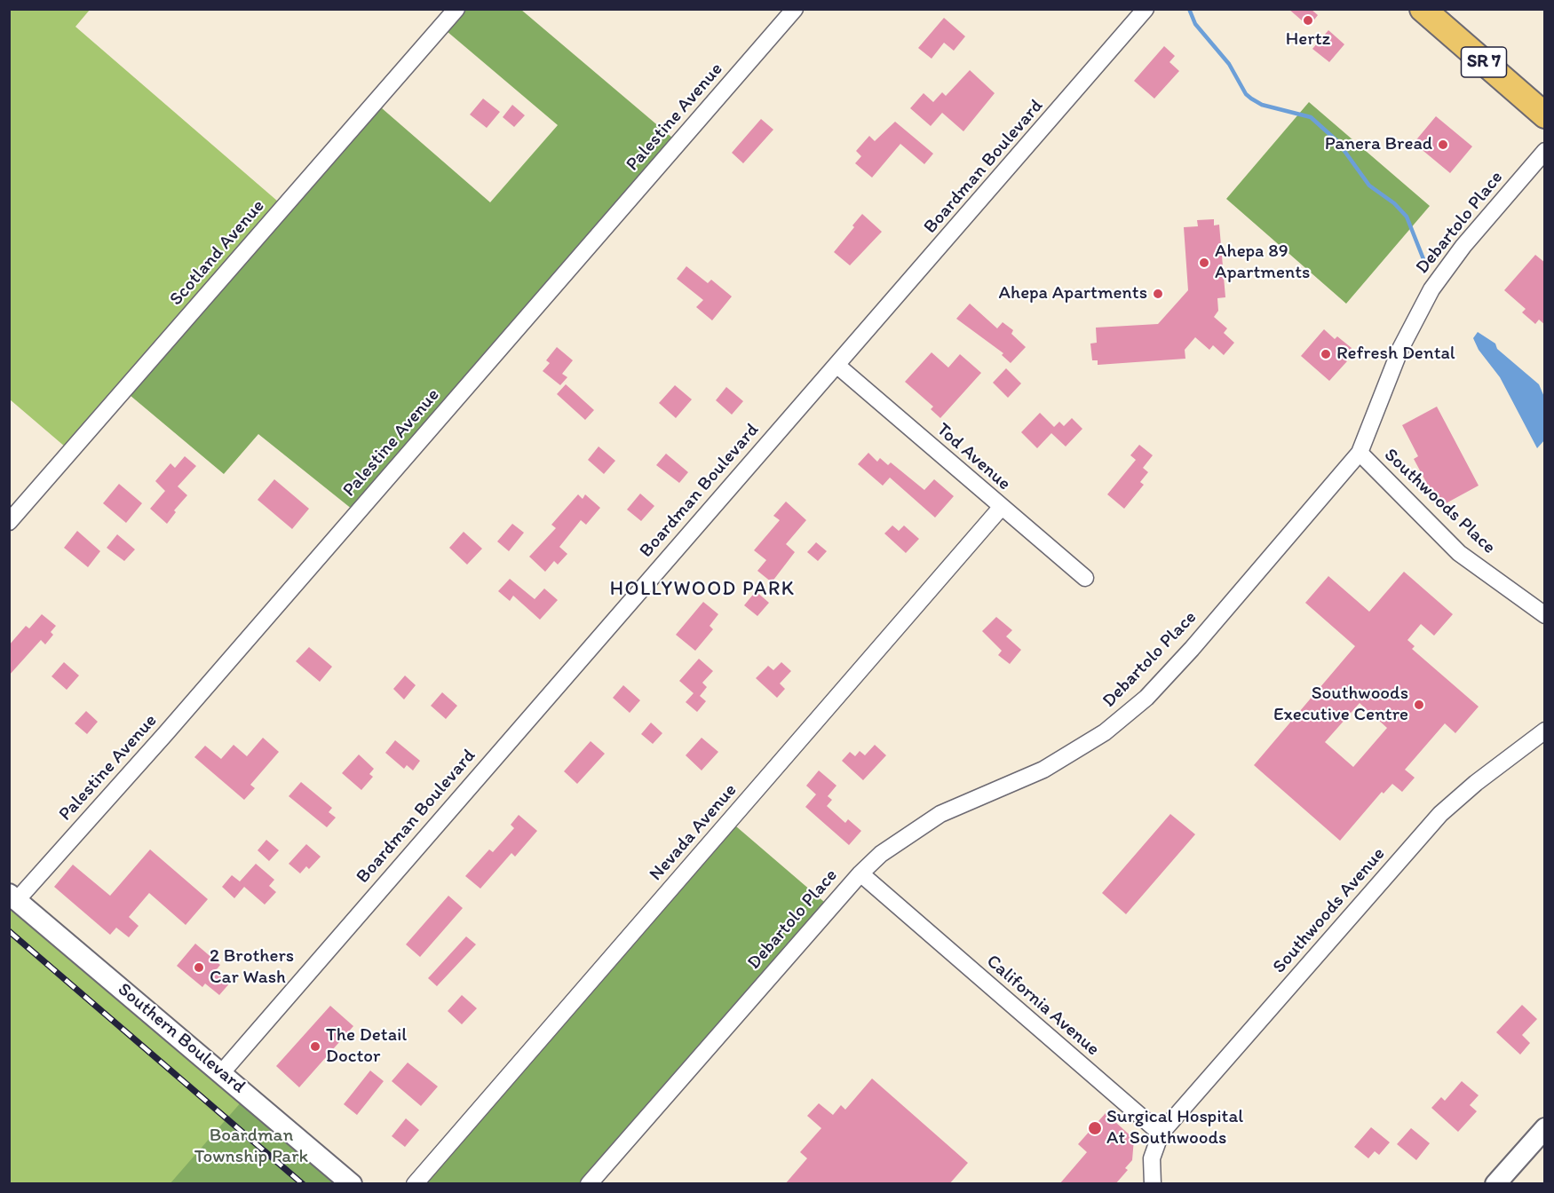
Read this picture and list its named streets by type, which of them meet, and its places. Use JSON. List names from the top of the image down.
{
  "streets": {
    "main road": ["SR 7"],
    "street": [
      "Palestine Avenue",
      "Boardman Boulevard",
      "Debartolo Place",
      "Scotland Avenue",
      "Tod Avenue",
      "Southwoods Place",
      "Nevada Avenue",
      "Southwoods Avenue",
      "California Avenue",
      "Southern Boulevard"
    ]
  },
  "crossings": [
    ["Palestine Avenue", "Southern Boulevard"],
    ["Boardman Boulevard", "Tod Avenue"],
    ["Boardman Boulevard", "Southern Boulevard"],
    ["Debartolo Place", "Southwoods Place"],
    ["Debartolo Place", "California Avenue"],
    ["Tod Avenue", "Nevada Avenue"],
    ["Southwoods Avenue", "California Avenue"]
  ],
  "districts": ["HOLLYWOOD PARK"],
  "parks": ["Boardman Township Park"],
  "places": [
    "Hertz",
    "Panera Bread",
    "Ahepa 89 Apartments",
    "Ahepa Apartments",
    "Refresh Dental",
    "Southwoods Executive Centre",
    "2 Brothers Car Wash",
    "The Detail Doctor",
    "Surgical Hospital At Southwoods"
  ]
}
